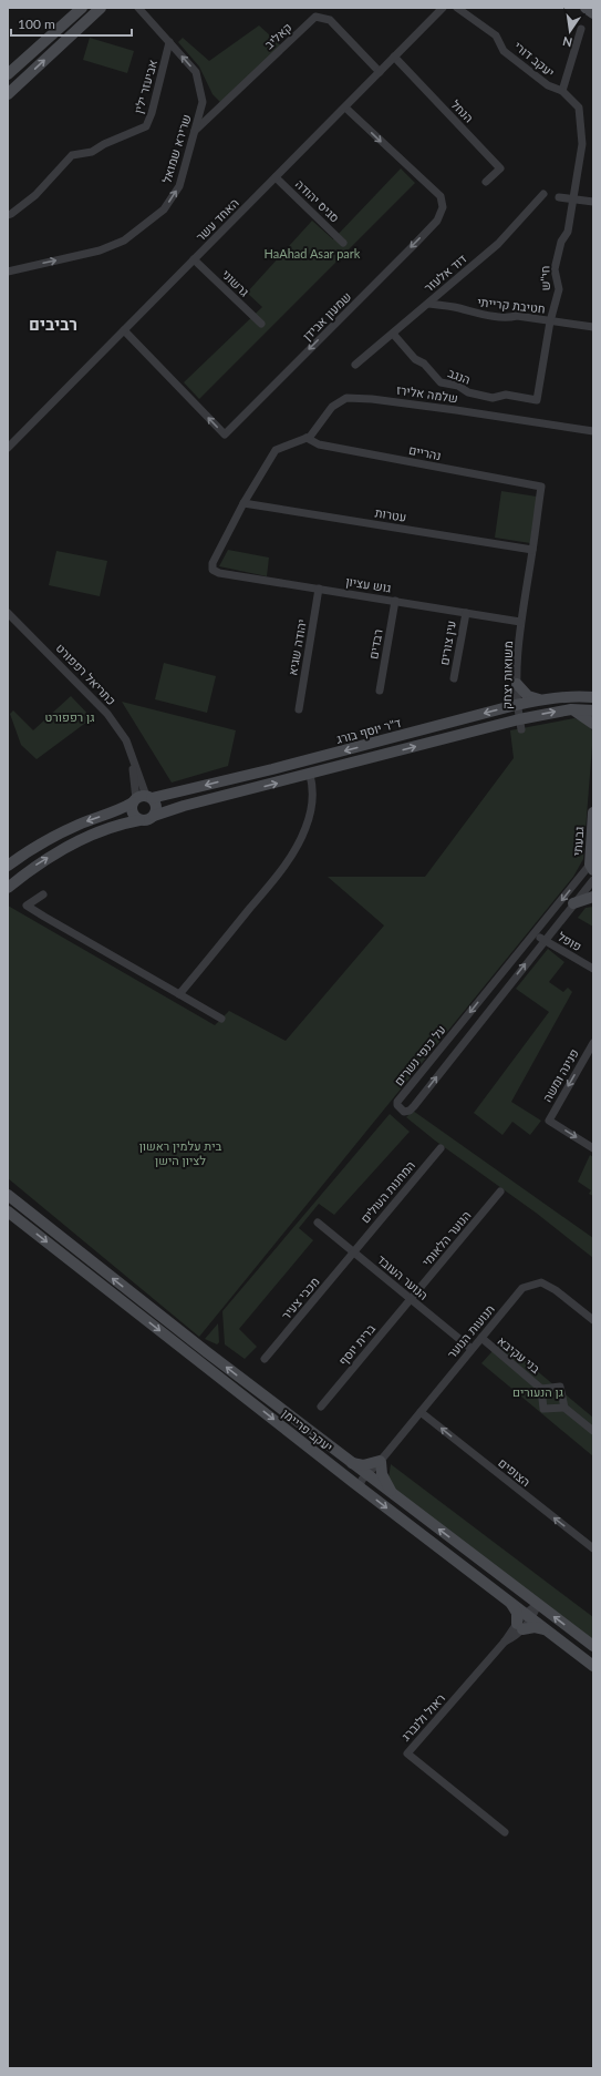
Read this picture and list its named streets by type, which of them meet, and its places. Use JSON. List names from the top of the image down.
{
  "streets": {
    "main road": ["ד\"ר יוסף בורג", "גבעתי", "יעקב פריימן"],
    "street": [
      "קאליב",
      "יעקב דורי",
      "אביעזר ילין",
      "הנחל",
      "שרירא שמואל",
      "סגיס יהודה",
      "האחד עשר",
      "דוד אלעזר",
      "חי\"ש",
      "גרשוני",
      "חטיבת קרייתי",
      "שמעון אבידן",
      "הנגב",
      "שלמה אלירז",
      "נהריים",
      "עטרות",
      "גוש עציון",
      "עין צורים",
      "רבדים",
      "יהודה שגיא",
      "כתריאל רפפורט",
      "משואות יצחק",
      "פופל",
      "על כנפי נשרים",
      "פנינה ומשה",
      "המחנות העולים",
      "הנוער הלאומי",
      "הנוער העובד",
      "מכבי צעיר",
      "תנועות הנוער",
      "ברית יוסף",
      "בני עקיבא",
      "הצופים",
      "ראול ולנברג"
    ]
  },
  "crossings": [
    ["קאליב", "שרירא שמואל"],
    ["קאליב", "האחד עשר"],
    ["יעקב דורי", "חי\"ש"],
    ["אביעזר ילין", "שרירא שמואל"],
    ["הנחל", "האחד עשר"],
    ["סגיס יהודה", "האחד עשר"],
    ["האחד עשר", "גרשוני"],
    ["האחד עשר", "שמעון אבידן"],
    ["דוד אלעזר", "חטיבת קרייתי"],
    ["דוד אלעזר", "הנגב"],
    ["חי\"ש", "חטיבת קרייתי"],
    ["חי\"ש", "הנגב"],
    ["שלמה אלירז", "נהריים"],
    ["שלמה אלירז", "עטרות"],
    ["שלמה אלירז", "גוש עציון"],
    ["נהריים", "עטרות"],
    ["עטרות", "גוש עציון"],
    ["גוש עציון", "עין צורים"],
    ["גוש עציון", "רבדים"],
    ["גוש עציון", "יהודה שגיא"],
    ["גוש עציון", "משואות יצחק"],
    ["כתריאל רפפורט", "ד\"ר יוסף בורג"],
    ["משואות יצחק", "ד\"ר יוסף בורג"],
    ["גבעתי", "על כנפי נשרים"],
    ["פופל", "על כנפי נשרים"],
    ["המחנות העולים", "הנוער העובד"],
    ["המחנות העולים", "מכבי צעיר"],
    ["הנוער הלאומי", "הנוער העובד"],
    ["הנוער הלאומי", "ברית יוסף"],
    ["הנוער העובד", "מכבי צעיר"],
    ["הנוער העובד", "תנועות הנוער"],
    ["הנוער העובד", "ברית יוסף"],
    ["תנועות הנוער", "בני עקיבא"],
    ["תנועות הנוער", "יעקב פריימן"],
    ["תנועות הנוער", "הצופים"],
    ["יעקב פריימן", "ראול ולנברג"]
  ],
  "one_way": ["הצופים"],
  "districts": ["רביבים"],
  "parks": [
    "HaAhad Asar park",
    "גן רפפורט",
    "בית עלמין ראשון לציון הישן",
    "גן הנעורים"
  ],
  "scale_bar": "100 m",
  "north": "bottom"
}
